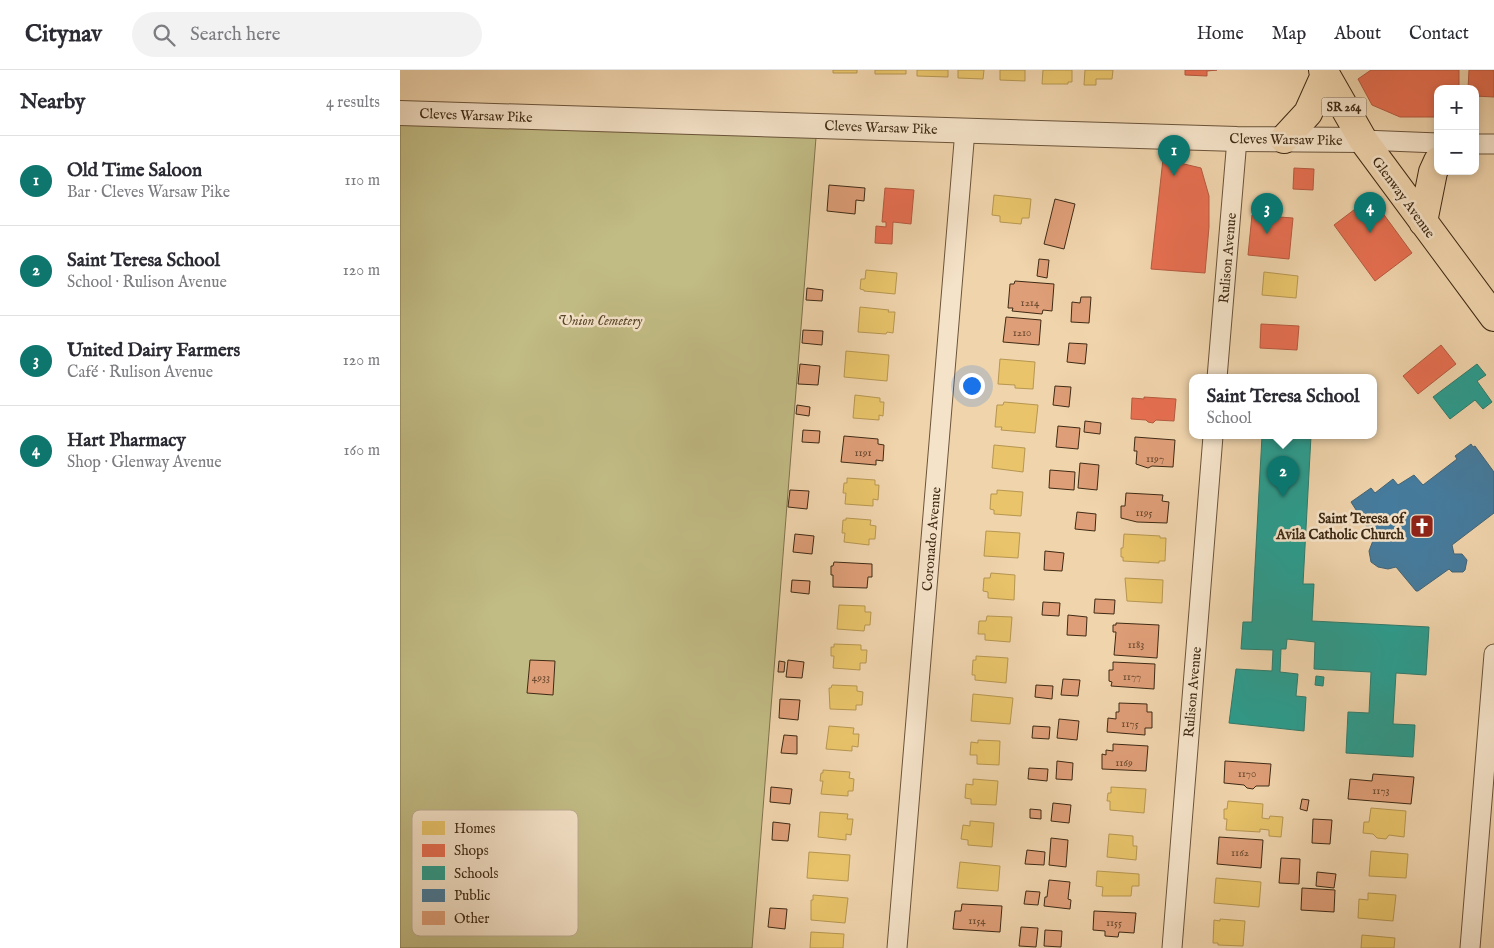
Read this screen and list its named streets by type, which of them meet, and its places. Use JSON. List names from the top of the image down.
{
  "streets": {
    "main road": ["SR 264", "Glenway Avenue"],
    "street": ["Cleves Warsaw Pike", "Rulison Avenue", "Coronado Avenue"]
  },
  "crossings": [
    ["Cleves Warsaw Pike", "Glenway Avenue"],
    ["Cleves Warsaw Pike", "Rulison Avenue"],
    ["Cleves Warsaw Pike", "Coronado Avenue"]
  ],
  "parks": ["Union Cemetery"],
  "places": {
    "church": ["Saint Teresa of Avila Catholic Church"]
  },
  "house_numbers": [
    "1214",
    "1210",
    "1191",
    "1197",
    "1195",
    "1183",
    "1177",
    "4933",
    "1175",
    "1169",
    "1170",
    "1173",
    "1162",
    "1154",
    "1155"
  ],
  "legend": [
    "Homes",
    "Shops",
    "Schools",
    "Public",
    "Other"
  ],
  "page": {
    "header": "Citynav",
    "search": "Search here",
    "nav": [
      "Home",
      "Map",
      "About",
      "Contact"
    ],
    "heading": ["Nearby", "4 results"],
    "map_buttons": ["+", "−"],
    "list": [
      {
        "mark": "1",
        "name": "Old Time Saloon",
        "note": "Bar · Cleves Warsaw Pike",
        "value": "110 m"
      },
      {
        "mark": "2",
        "name": "Saint Teresa School",
        "note": "School · Rulison Avenue",
        "value": "120 m"
      },
      {
        "mark": "3",
        "name": "United Dairy Farmers",
        "note": "Café · Rulison Avenue",
        "value": "120 m"
      },
      {
        "mark": "4",
        "name": "Hart Pharmacy",
        "note": "Shop · Glenway Avenue",
        "value": "160 m"
      }
    ],
    "pins": [
      "1",
      "4",
      "3",
      "2"
    ],
    "popup": ["Saint Teresa School", "School"]
  }
}
